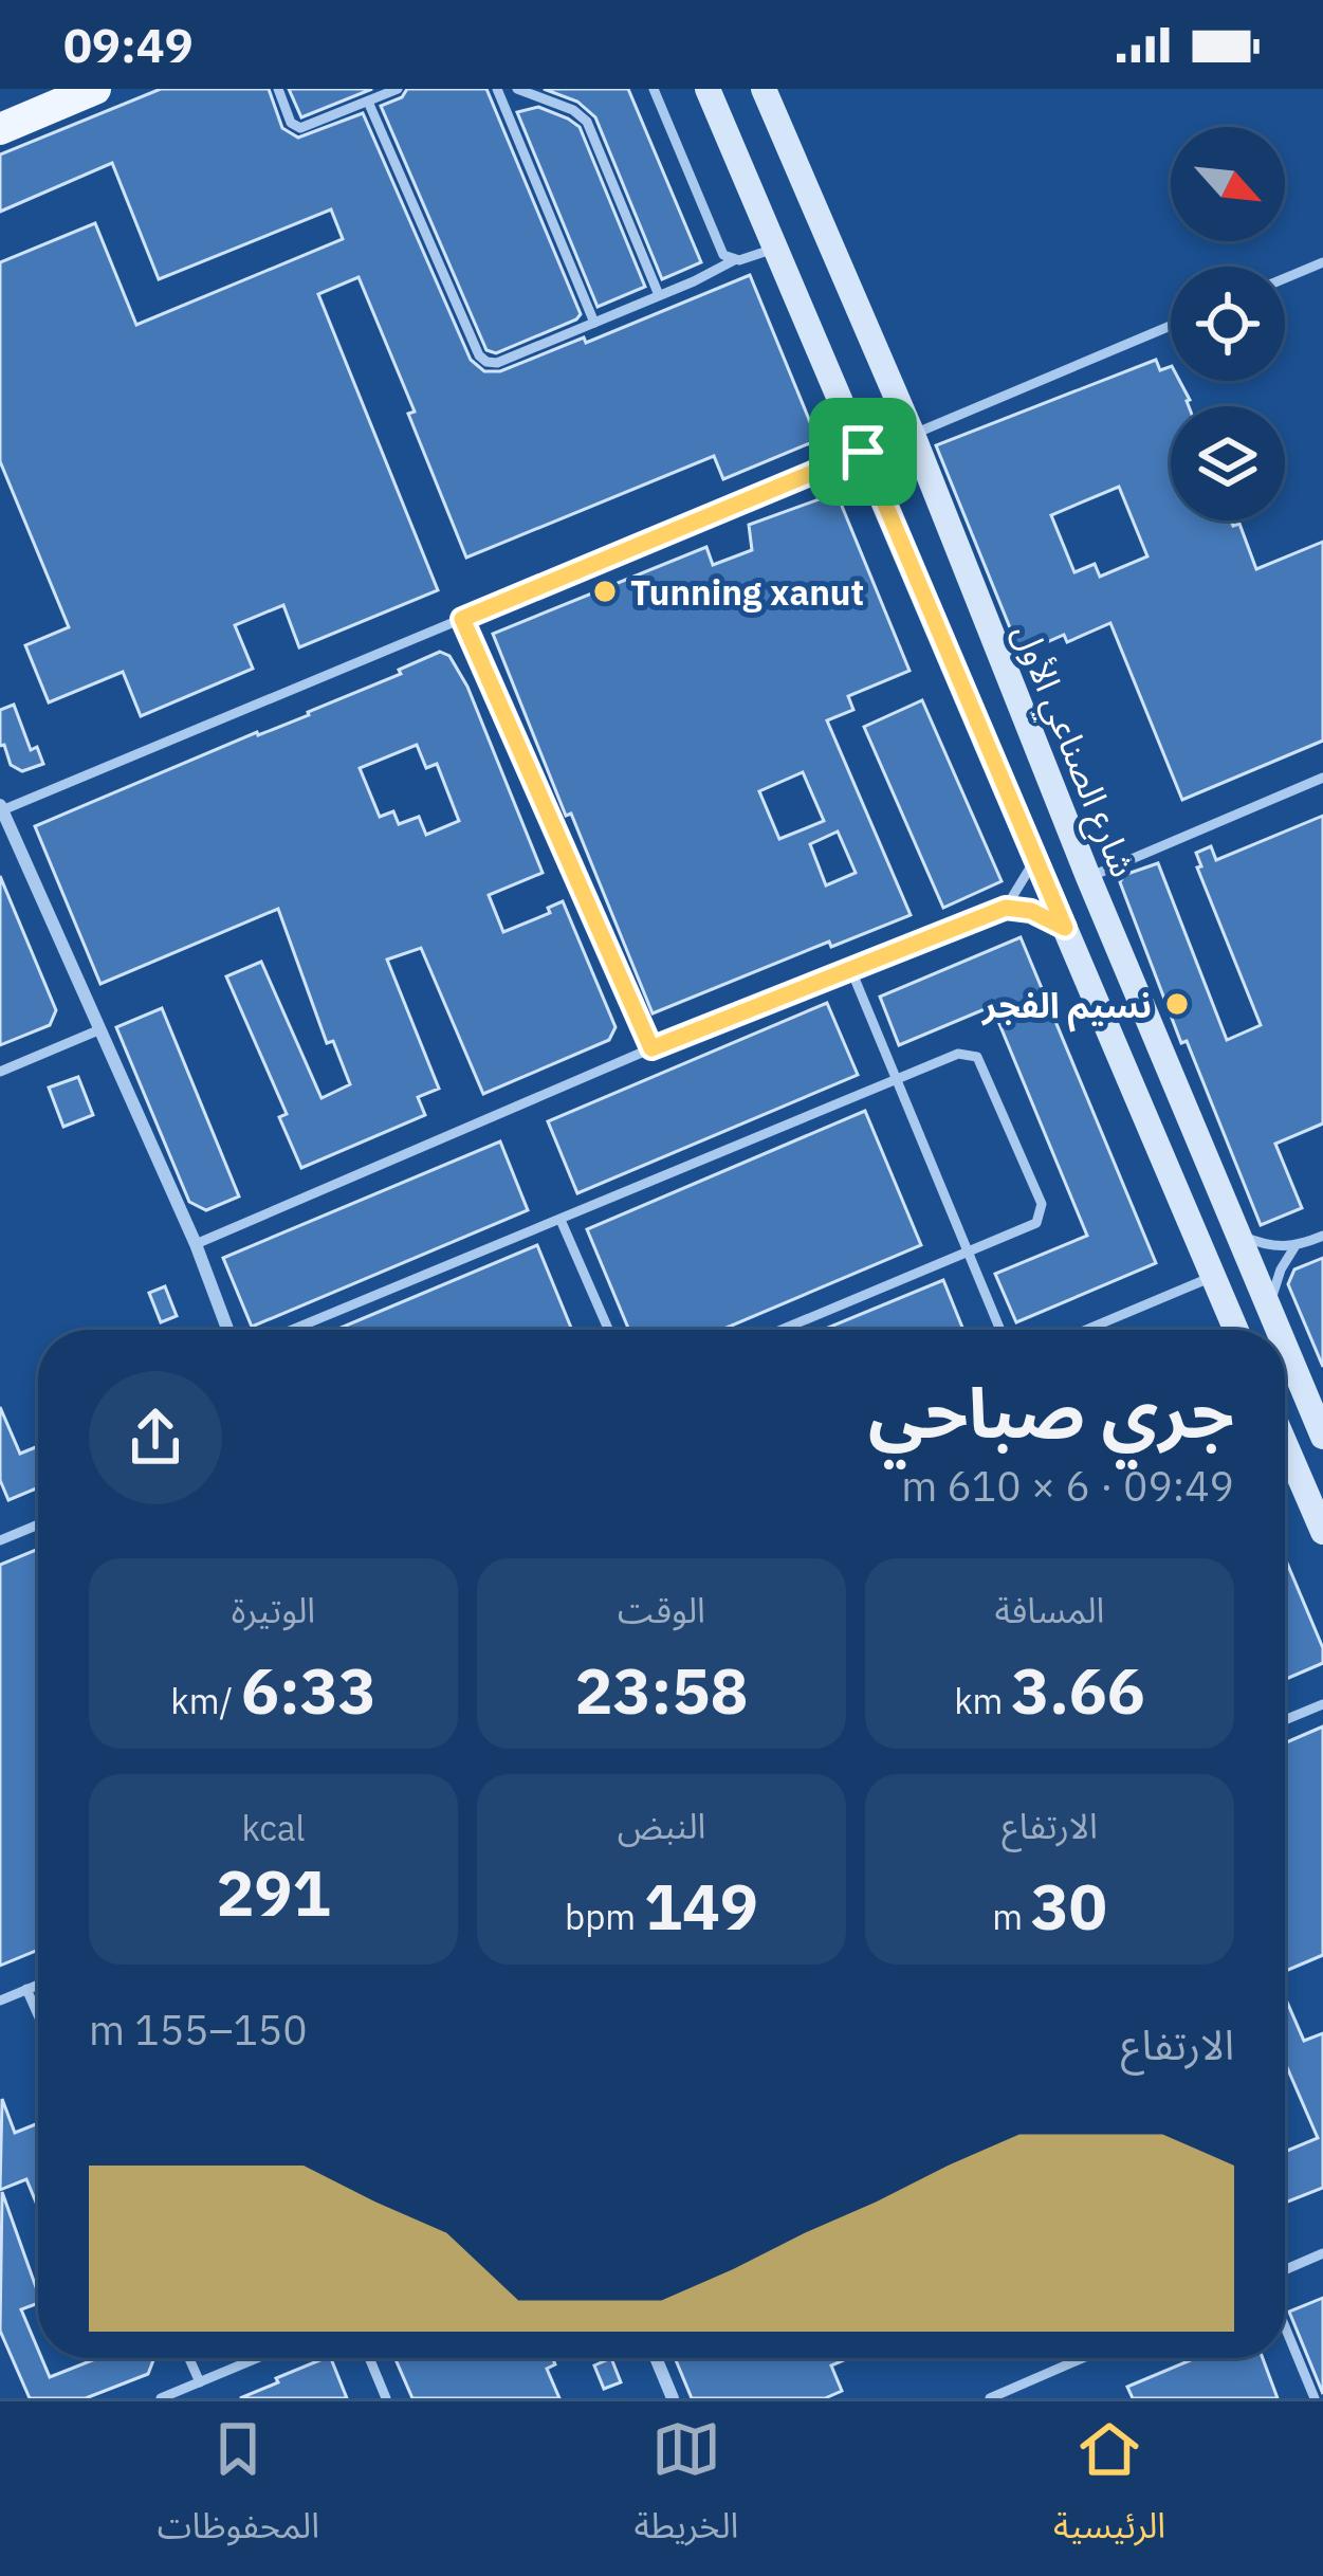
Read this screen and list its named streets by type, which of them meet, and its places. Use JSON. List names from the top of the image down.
{
  "streets": {
    "main road": ["شارع الصناعي الأول"]
  },
  "places": ["Tunning xanut", "نسيم الفجر"],
  "north": "bottom right",
  "page": {
    "status": "09:49",
    "heading": ["جري صباحي", "09:49 · 6 × 610 m"],
    "stats": [
      ["المسافة", "3.66 km"],
      ["الوقت", "23:58"],
      ["الوتيرة", "6:33 /km"],
      ["الارتفاع", "30 m"],
      ["النبض", "149 bpm"],
      ["kcal", "291"]
    ],
    "chart": ["الارتفاع", "150–155 m"],
    "tabs": ["الرئيسية", "الخريطة", "المحفوظات"]
  }
}
